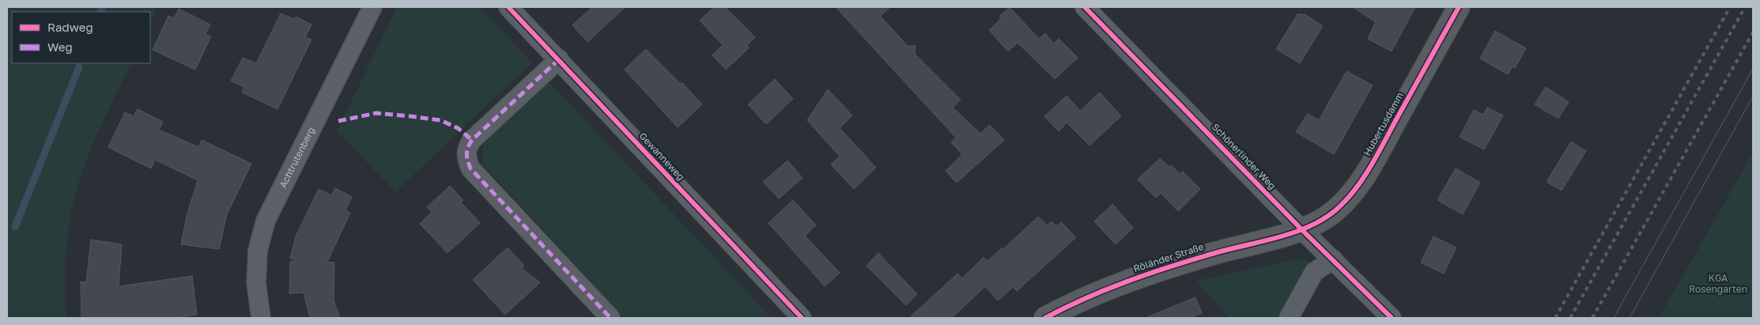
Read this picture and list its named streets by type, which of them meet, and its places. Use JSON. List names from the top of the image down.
{
  "streets": {
    "street": [
      "Hubertusdamm",
      "Gewanneweg",
      "Schönerlinder Weg",
      "Achtrutenberg",
      "Röländer Straße"
    ]
  },
  "crossings": [
    ["Hubertusdamm", "Schönerlinder Weg"],
    ["Hubertusdamm", "Röländer Straße"],
    ["Schönerlinder Weg", "Röländer Straße"]
  ],
  "parks": ["KGA Rosengarten"],
  "legend": ["Radweg", "Weg"]
}
